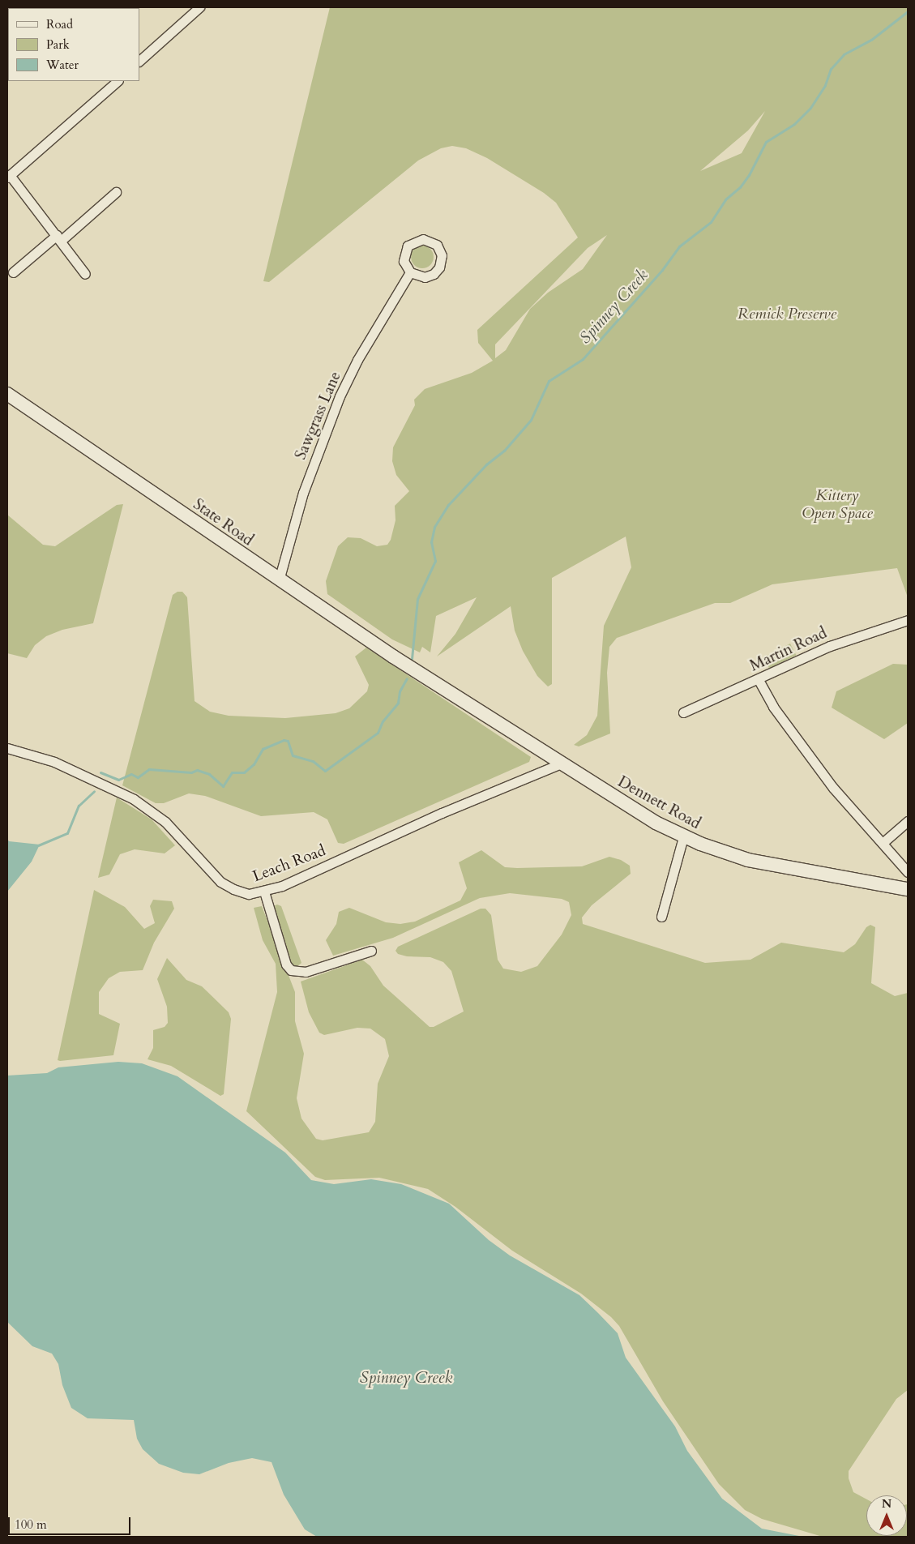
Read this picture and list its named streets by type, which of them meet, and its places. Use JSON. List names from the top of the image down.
{
  "streets": {
    "street": [
      "Sawgrass Lane",
      "State Road",
      "Martin Road",
      "Dennett Road",
      "Leach Road"
    ]
  },
  "crossings": [
    ["Sawgrass Lane", "State Road"],
    ["State Road", "Dennett Road"],
    ["Dennett Road", "Leach Road"]
  ],
  "water": ["Spinney Creek"],
  "parks": ["Remick Preserve", "Kittery Open Space"],
  "legend": ["Road", "Park", "Water"],
  "scale_bar": "100 m",
  "north": "top"
}
